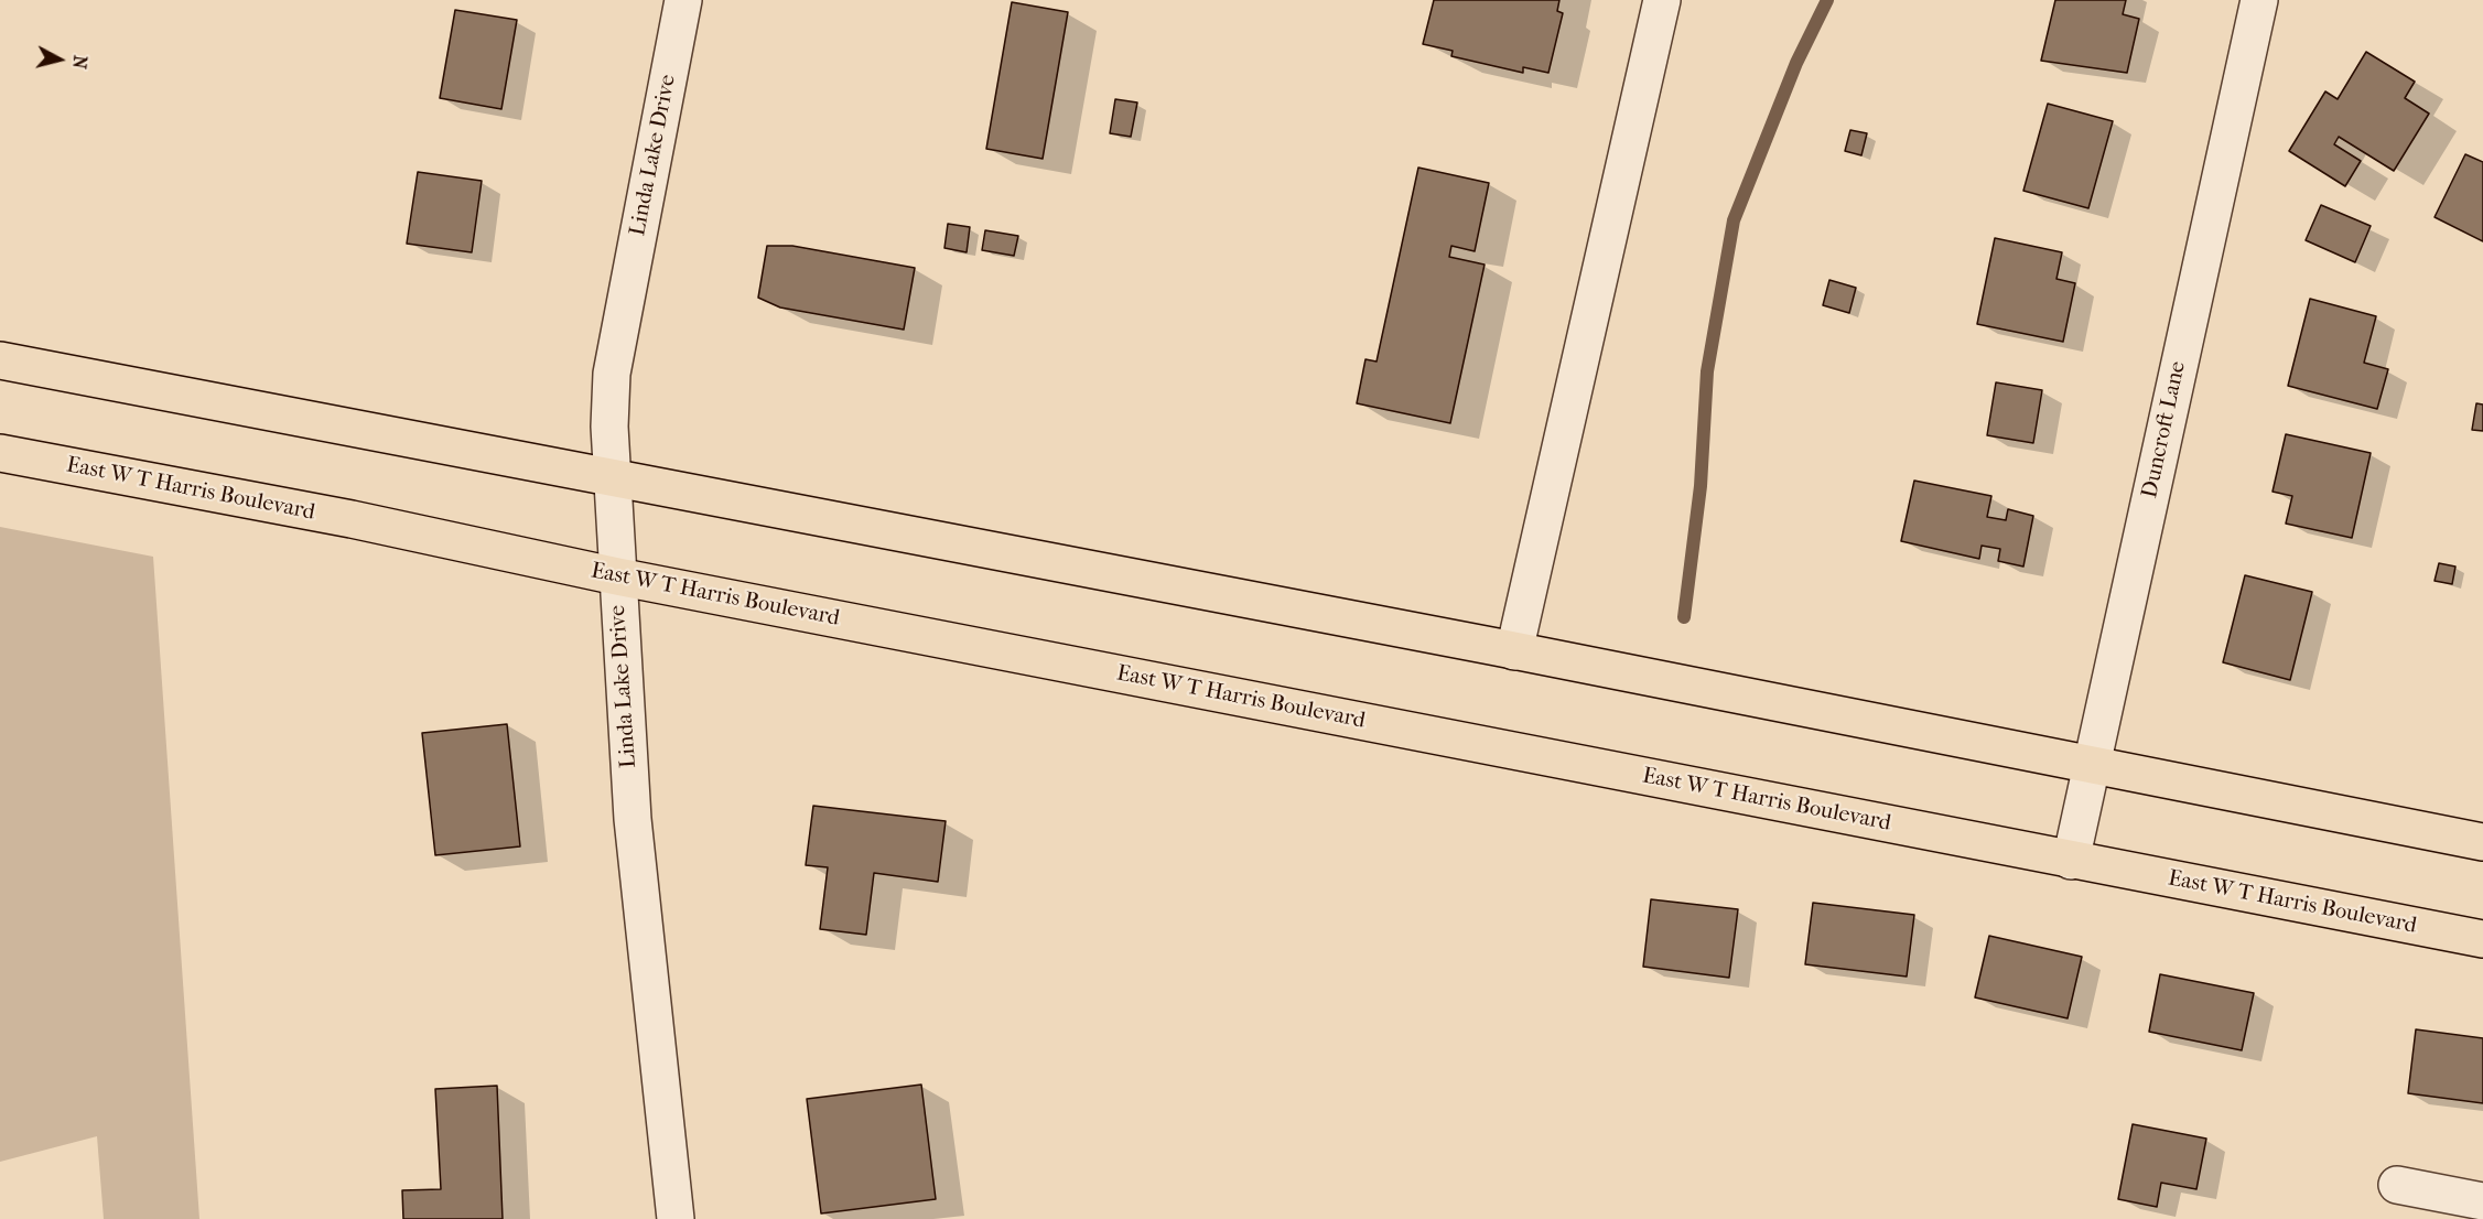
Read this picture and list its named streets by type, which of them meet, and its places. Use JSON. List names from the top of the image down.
{
  "streets": {
    "main road": ["East W T Harris Boulevard"],
    "street": ["Linda Lake Drive", "Duncroft Lane"]
  },
  "crossings": [
    ["Linda Lake Drive", "East W T Harris Boulevard"],
    ["Duncroft Lane", "East W T Harris Boulevard"]
  ],
  "north": "right"
}
